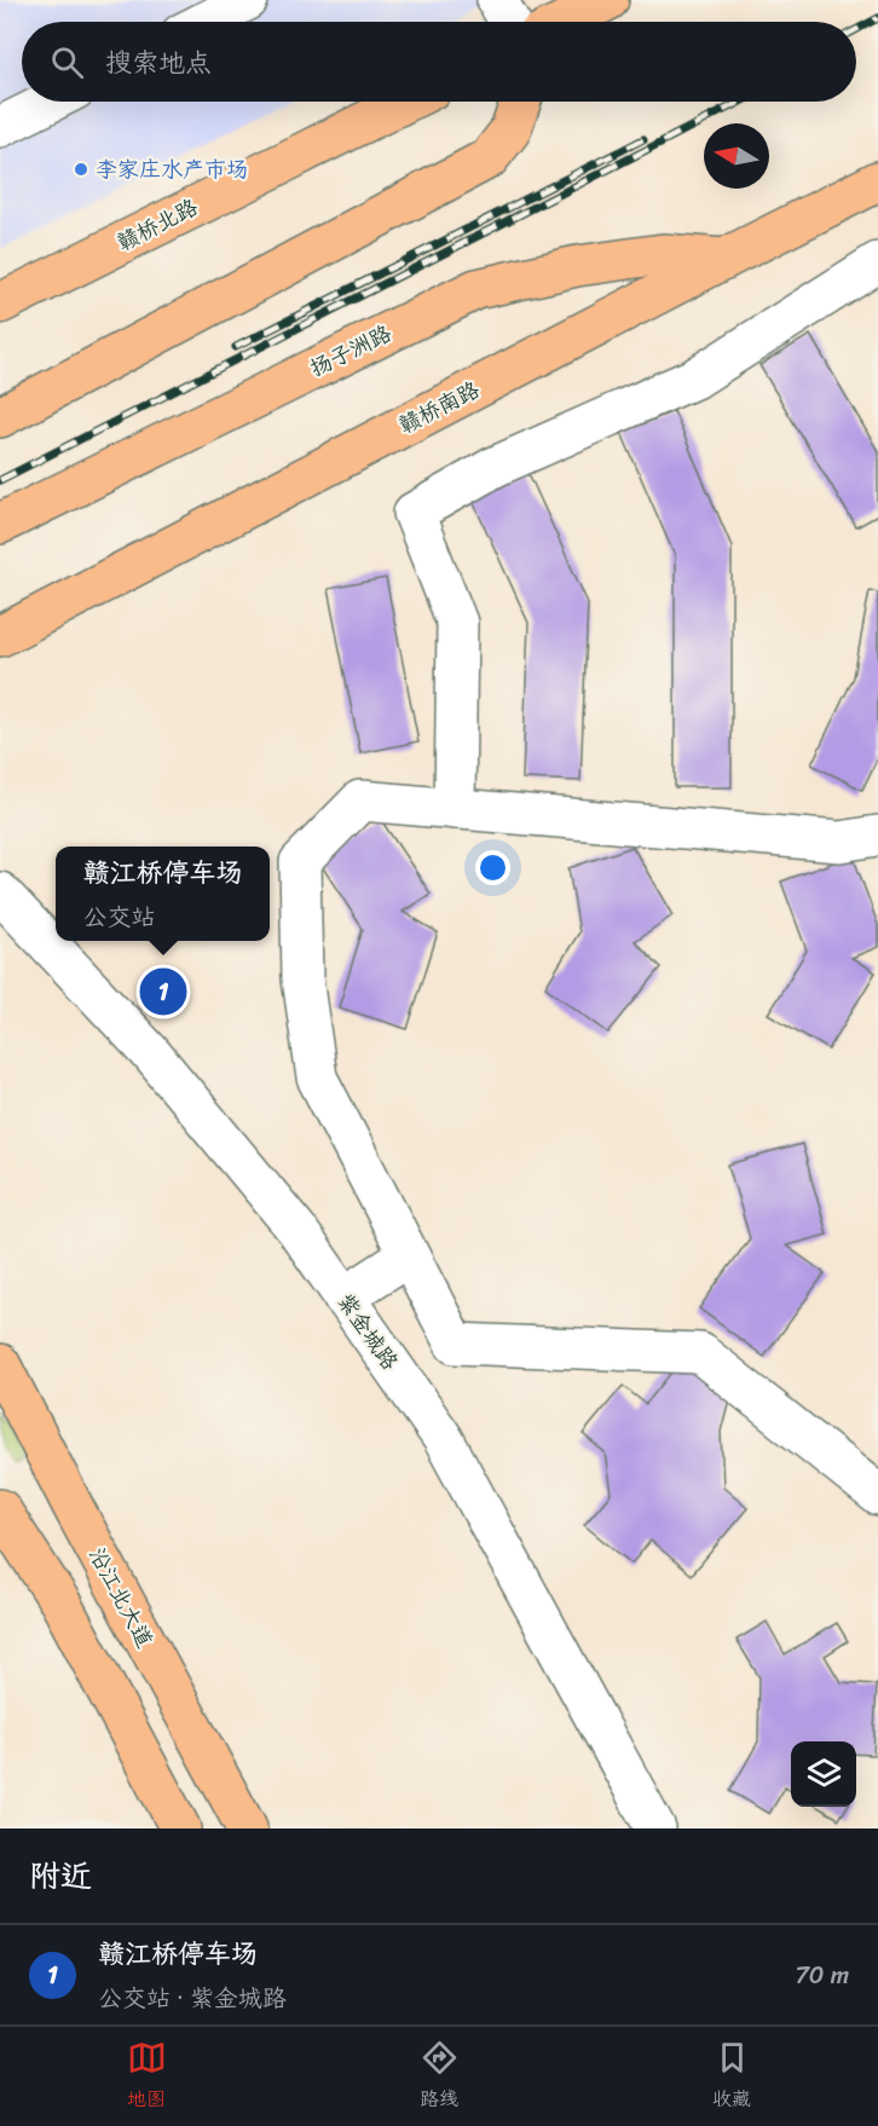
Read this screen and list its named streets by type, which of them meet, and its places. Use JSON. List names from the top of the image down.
{
  "streets": {
    "main road": [
      "赣桥北路",
      "扬子洲路",
      "赣桥南路",
      "沿江北大道"
    ],
    "street": ["紫金城路"]
  },
  "crossings": [
    ["扬子洲路", "赣桥南路"]
  ],
  "places": ["李家庄水产市场"],
  "north": "left",
  "page": {
    "search": "搜索地点",
    "popup": ["赣江桥停车场", "公交站"],
    "pins": "1",
    "heading": "附近",
    "list": [
      {
        "mark": "1",
        "name": "赣江桥停车场",
        "note": "公交站 · 紫金城路",
        "value": "70 m"
      }
    ],
    "nav": ["地图", "路线", "收藏"]
  }
}
